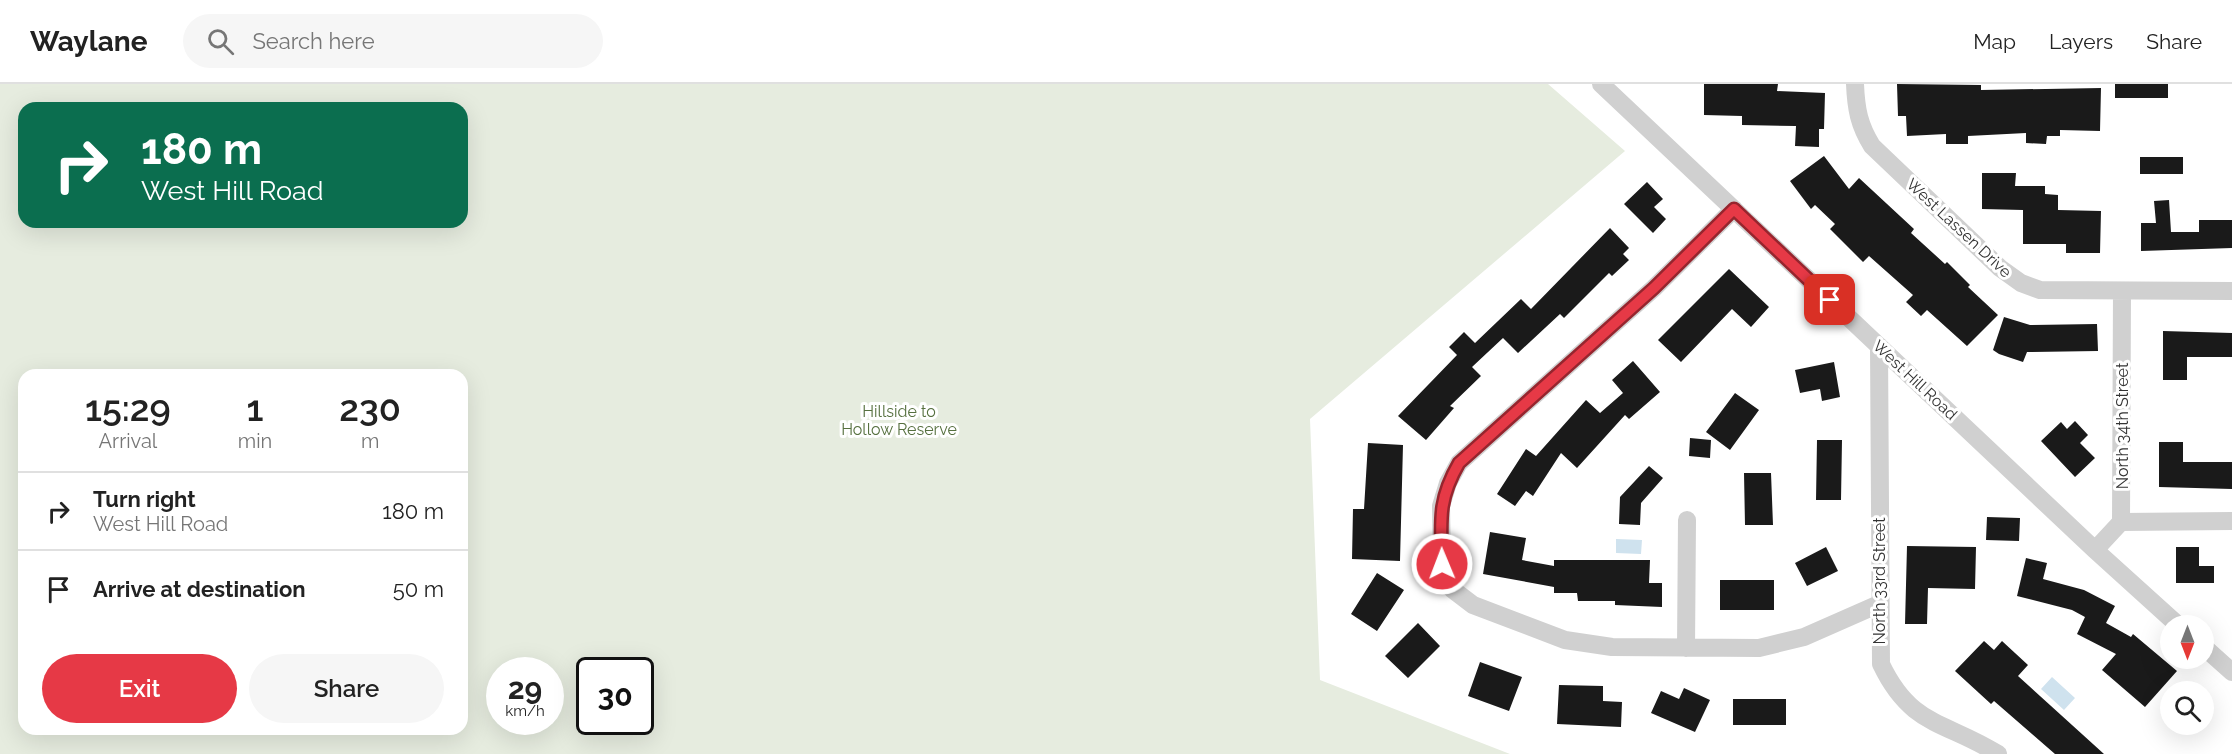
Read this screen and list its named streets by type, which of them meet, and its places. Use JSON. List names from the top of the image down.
{
  "streets": {
    "street": [
      "West Lassen Drive",
      "West Hill Road",
      "North 34th Street",
      "North 33rd Street"
    ]
  },
  "crossings": [
    ["West Lassen Drive", "North 34th Street"],
    ["West Hill Road", "North 33rd Street"]
  ],
  "parks": ["Hillside to Hollow Reserve"],
  "north": "bottom",
  "page": {
    "header": "Waylane",
    "search": "Search here",
    "nav": ["Map", "Layers", "Share"],
    "turn": ["180 m", "West Hill Road"],
    "eta": [
      "15:29",
      "Arrival",
      "1",
      "min",
      "230",
      "m"
    ],
    "list": [
      {
        "name": "Turn right",
        "note": "West Hill Road",
        "value": "180 m"
      },
      {
        "name": "Arrive at destination",
        "value": "50 m"
      }
    ],
    "buttons": ["Exit", "Share"],
    "speed": "29 km/h",
    "limit": "30"
  }
}
